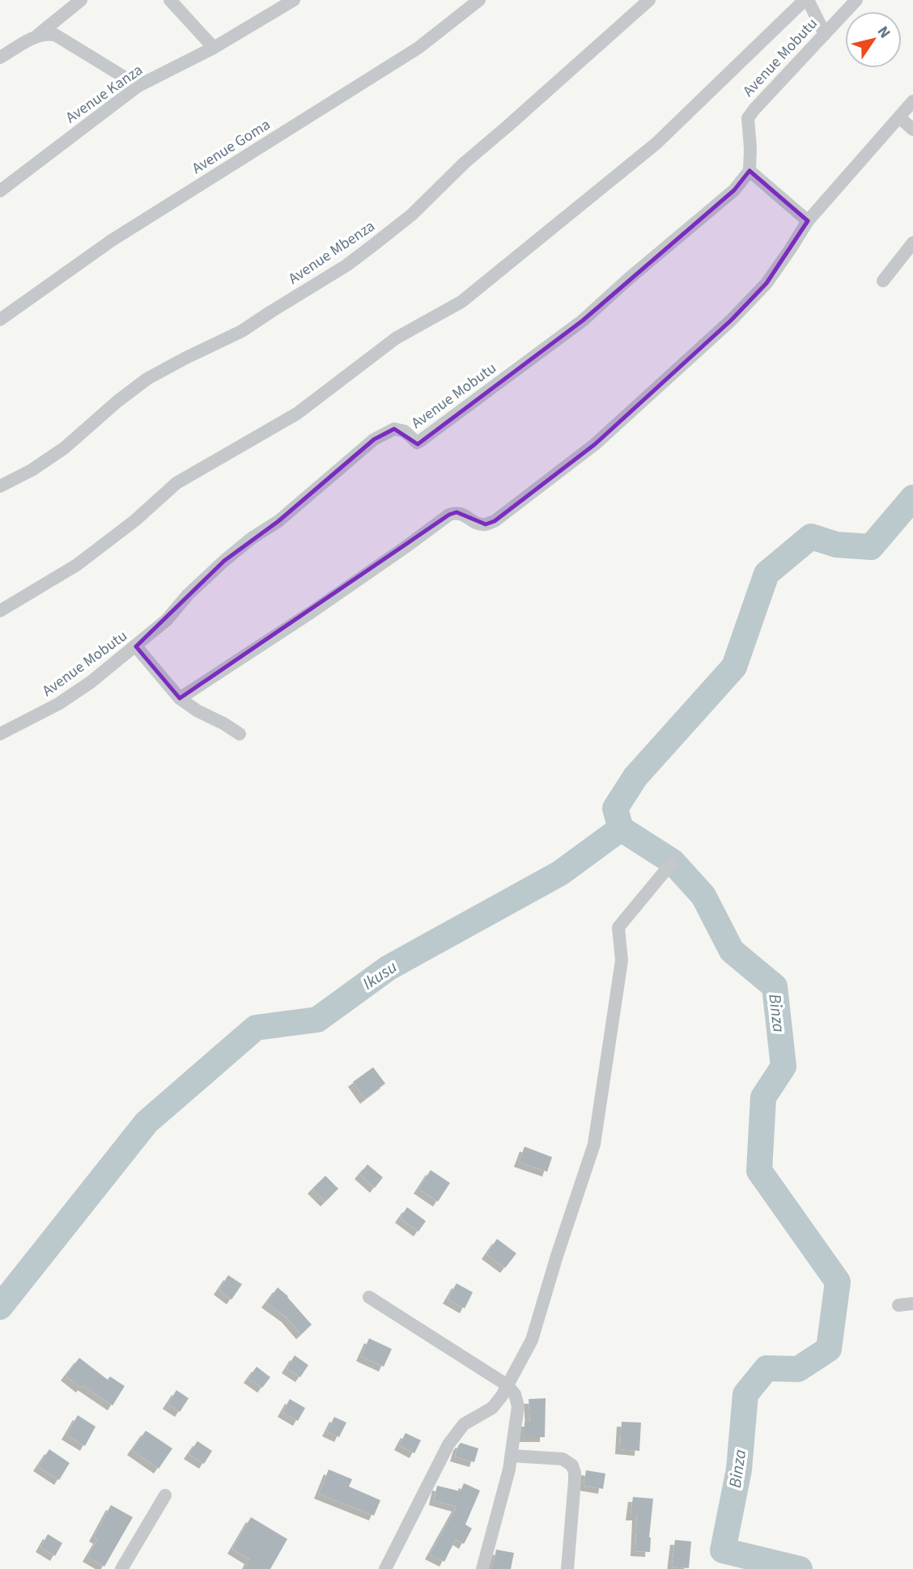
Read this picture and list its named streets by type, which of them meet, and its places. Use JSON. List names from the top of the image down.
{
  "streets": {
    "street": [
      "Avenue Mobutu",
      "Avenue Kanza",
      "Avenue Goma",
      "Avenue Mbenza"
    ]
  },
  "water": ["Ikusu", "Binza"],
  "north": "top right"
}
